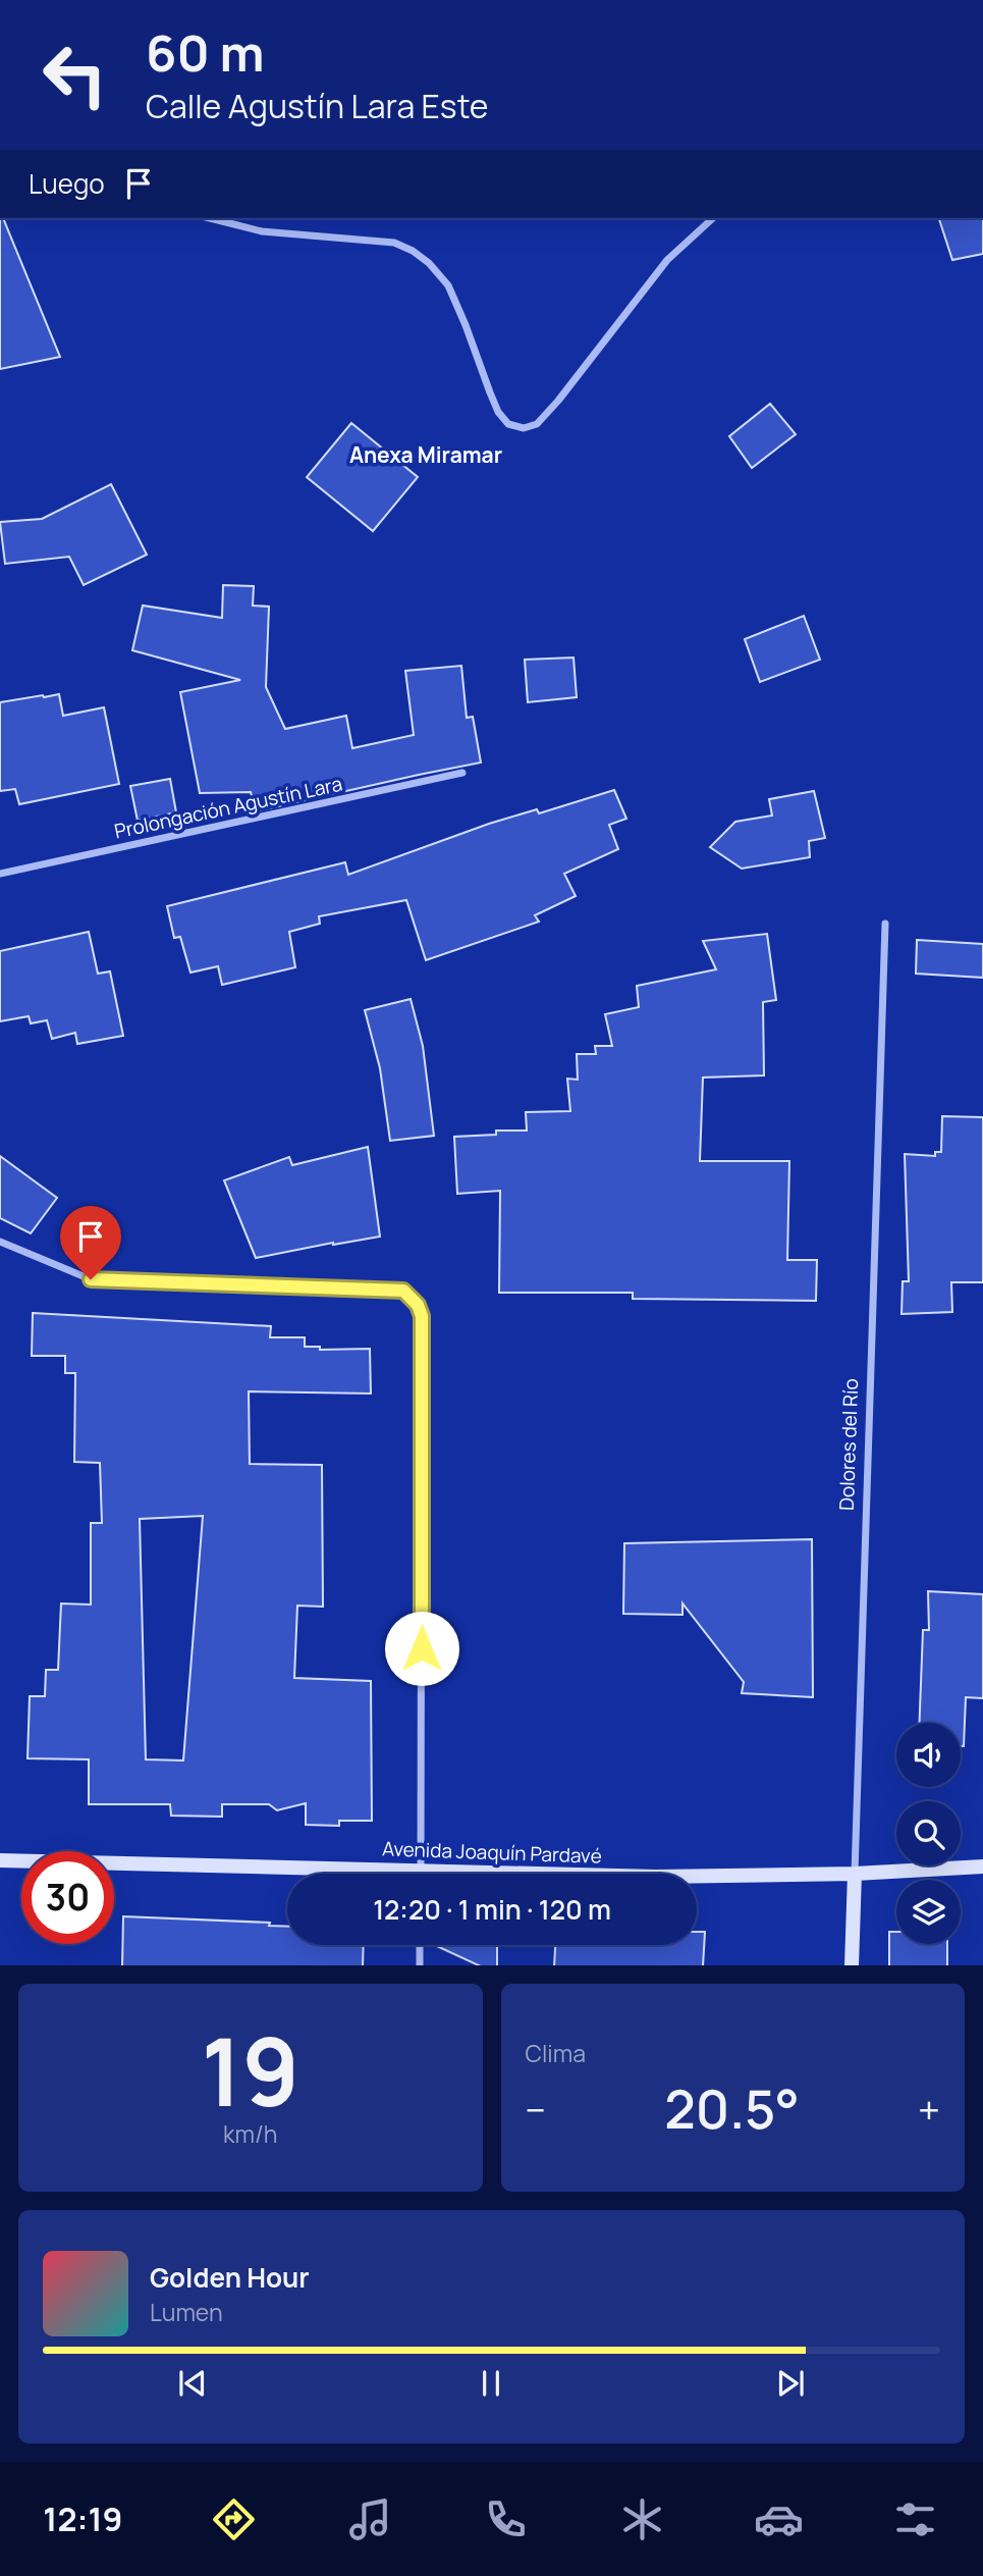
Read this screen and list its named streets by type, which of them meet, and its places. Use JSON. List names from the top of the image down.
{
  "streets": {
    "main road": ["Dolores del Río", "Avenida Joaquín Pardavé"],
    "street": ["Prolongación Agustín Lara"]
  },
  "crossings": [
    ["Dolores del Río", "Avenida Joaquín Pardavé"]
  ],
  "districts": ["Anexa Miramar"],
  "page": {
    "turn": ["60 m", "Calle Agustín Lara Este"],
    "then": "Luego",
    "limit": "30",
    "trip": "12:20 · 1 min · 120 m",
    "tile": [
      ["19", "km/h"],
      "Clima"
    ],
    "heat": ["−", "20.5°", "+"],
    "song": ["Golden Hour", "Lumen"],
    "tabs": "12:19"
  }
}
